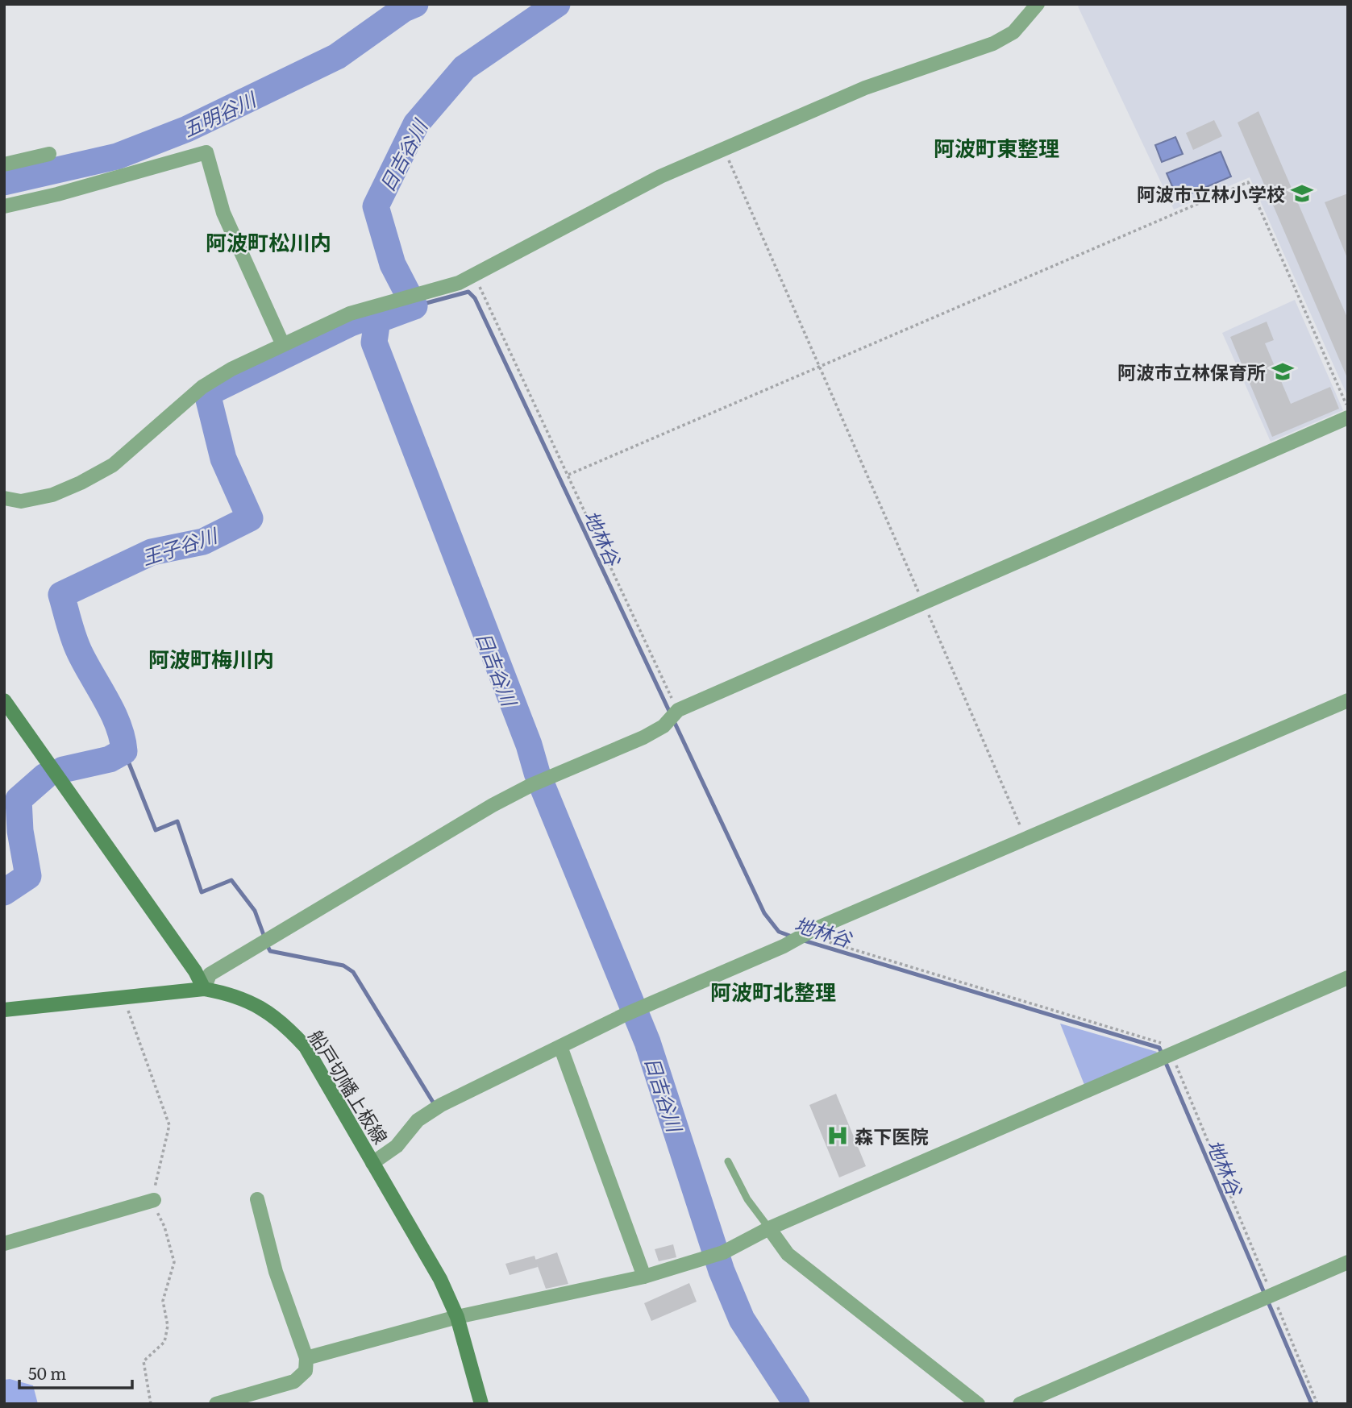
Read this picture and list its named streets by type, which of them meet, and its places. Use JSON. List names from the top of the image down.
{
  "streets": {
    "main road": ["船戸切幡上板線"]
  },
  "districts": [
    "阿波町東整理",
    "阿波町松川内",
    "阿波町梅川内",
    "阿波町北整理"
  ],
  "water": [
    "五明谷川",
    "日吉谷川",
    "地林谷",
    "王子谷川"
  ],
  "places": {
    "school or university": ["阿波市立林小学校", "阿波市立林保育所"],
    "hospital": ["森下医院"]
  },
  "scale_bar": "50 m"
}
